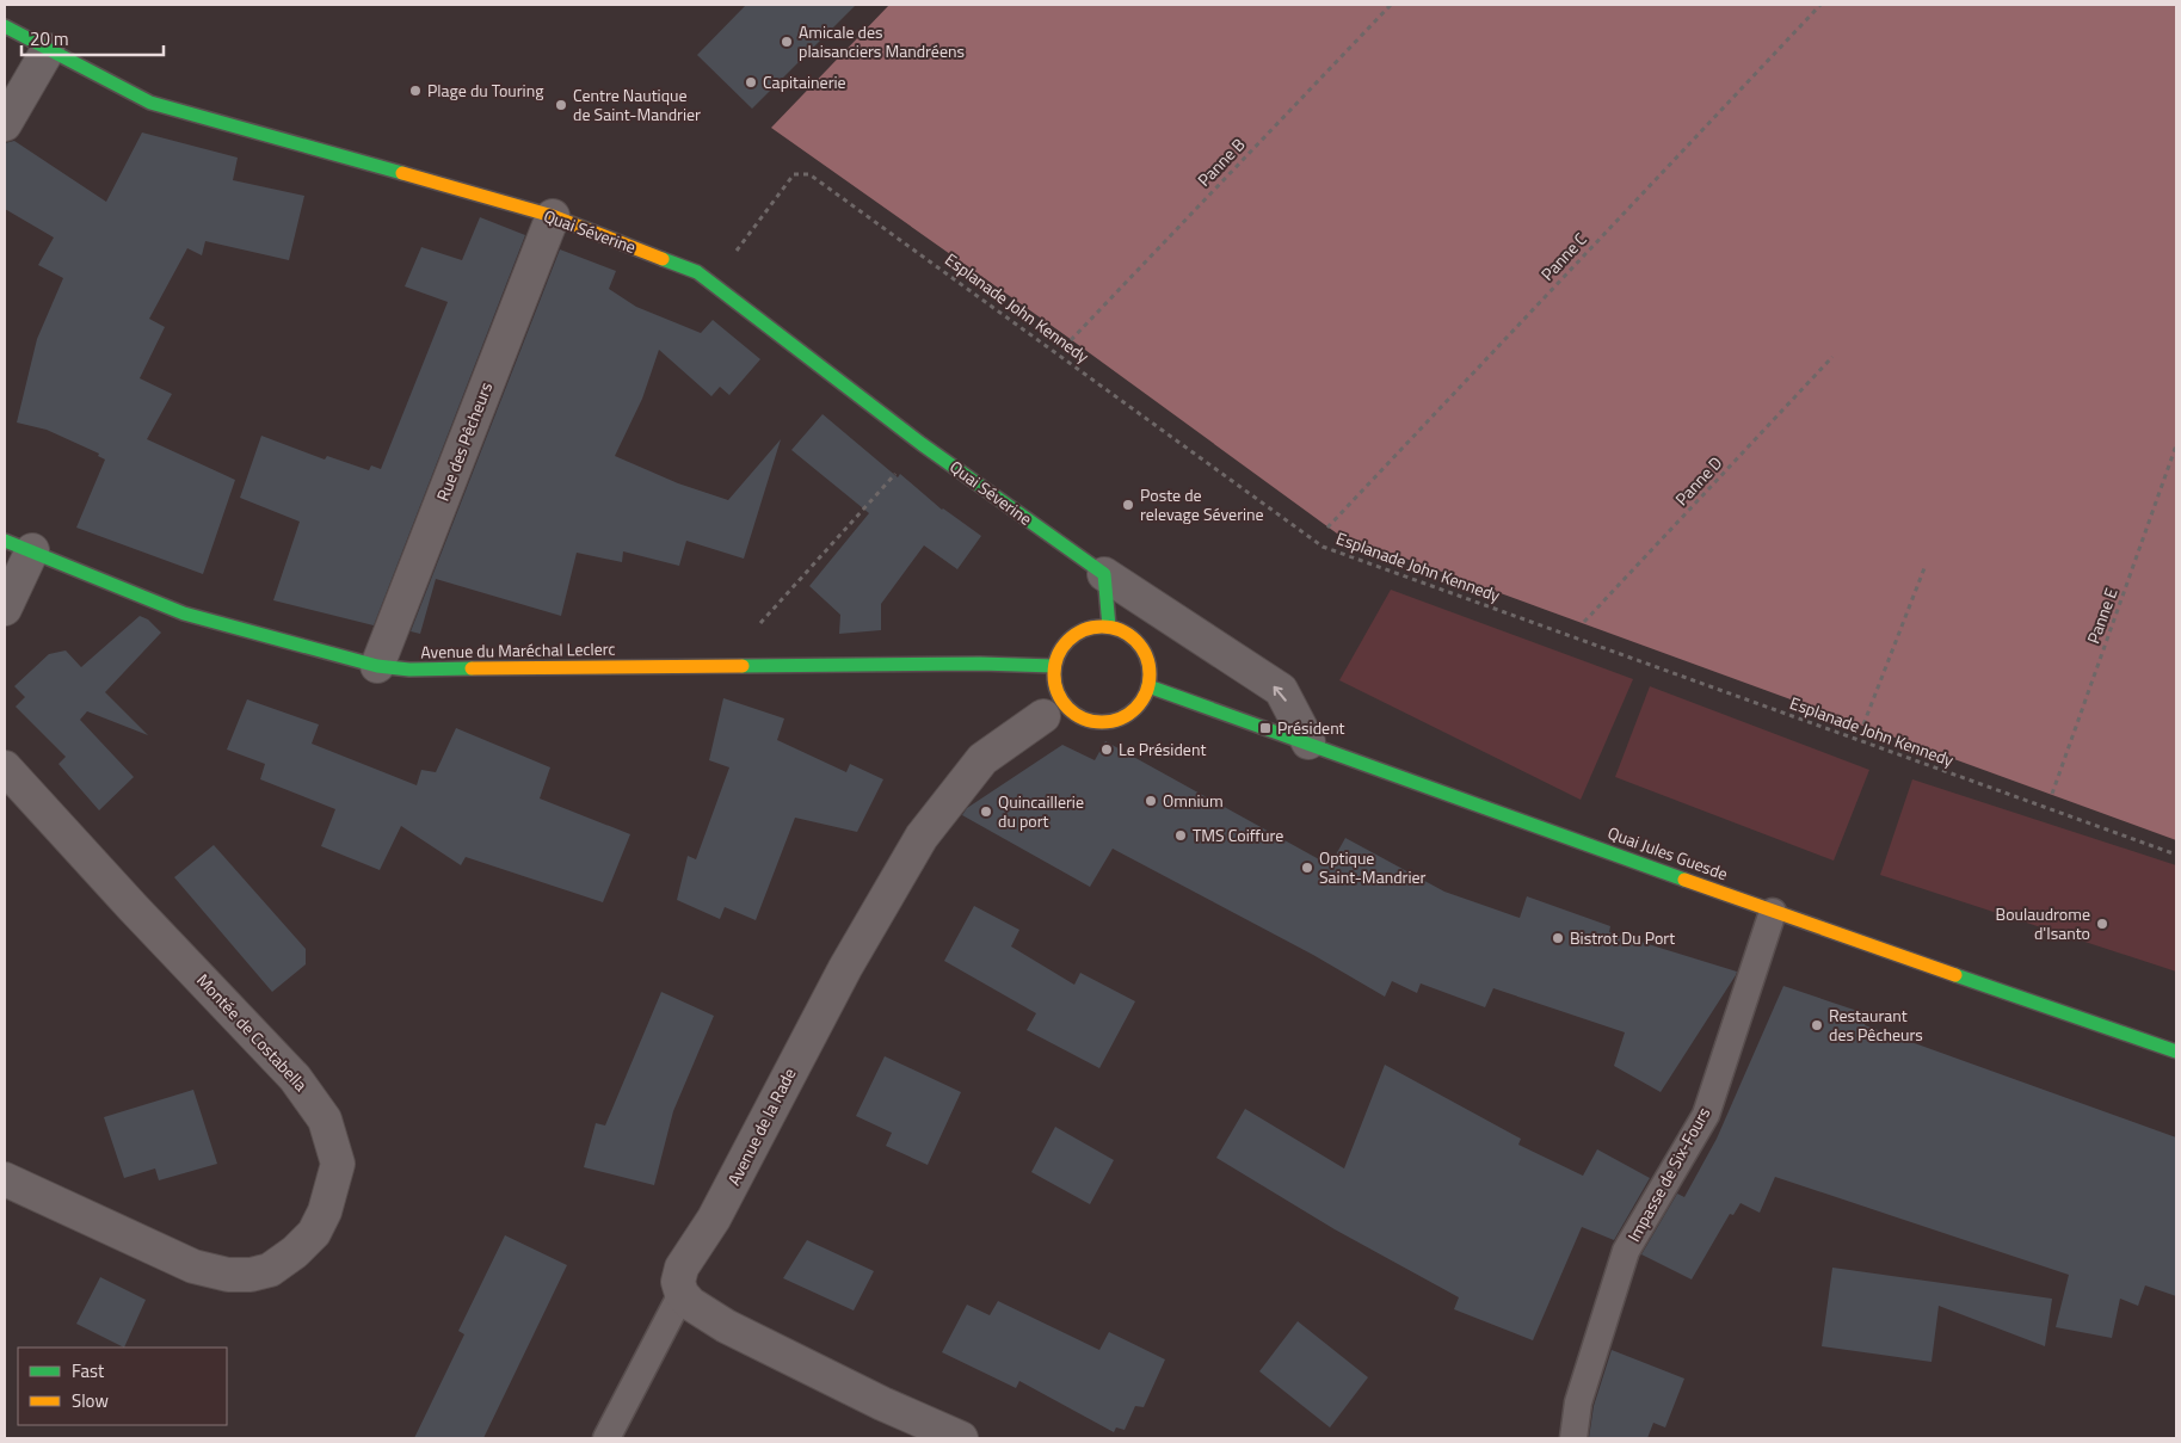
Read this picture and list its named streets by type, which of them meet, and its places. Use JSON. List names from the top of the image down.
{
  "streets": {
    "main road": ["Quai Séverine", "Avenue du Maréchal Leclerc", "Quai Jules Guesde"],
    "street": ["Rue des Pêcheurs", "Montée de Costabella", "Avenue de la Rade"],
    "lane": ["Impasse de Six-Fours"],
    "path": [
      "Panne B",
      "Panne C",
      "Esplanade John Kennedy",
      "Panne D",
      "Panne E"
    ]
  },
  "crossings": [
    ["Quai Séverine", "Esplanade John Kennedy"],
    ["Quai Séverine", "Rue des Pêcheurs"],
    ["Quai Séverine", "Quai Jules Guesde"],
    ["Rue des Pêcheurs", "Avenue du Maréchal Leclerc"],
    ["Avenue du Maréchal Leclerc", "Quai Jules Guesde"],
    ["Quai Jules Guesde", "Impasse de Six-Fours"]
  ],
  "places": {
    "other": [
      "Amicale des plaisanciers Mandréens",
      "Capitainerie",
      "Plage du Touring",
      "Centre Nautique de Saint-Mandrier",
      "Poste de relevage Séverine",
      "Le Président",
      "Omnium",
      "Quincaillerie du port",
      "TMS Coiffure",
      "Optique Saint-Mandrier",
      "Boulaudrome d'Isanto",
      "Bistrot Du Port",
      "Restaurant des Pêcheurs"
    ],
    "transit": ["Président"]
  },
  "legend": ["Fast", "Slow"],
  "scale_bar": "20 m"
}
